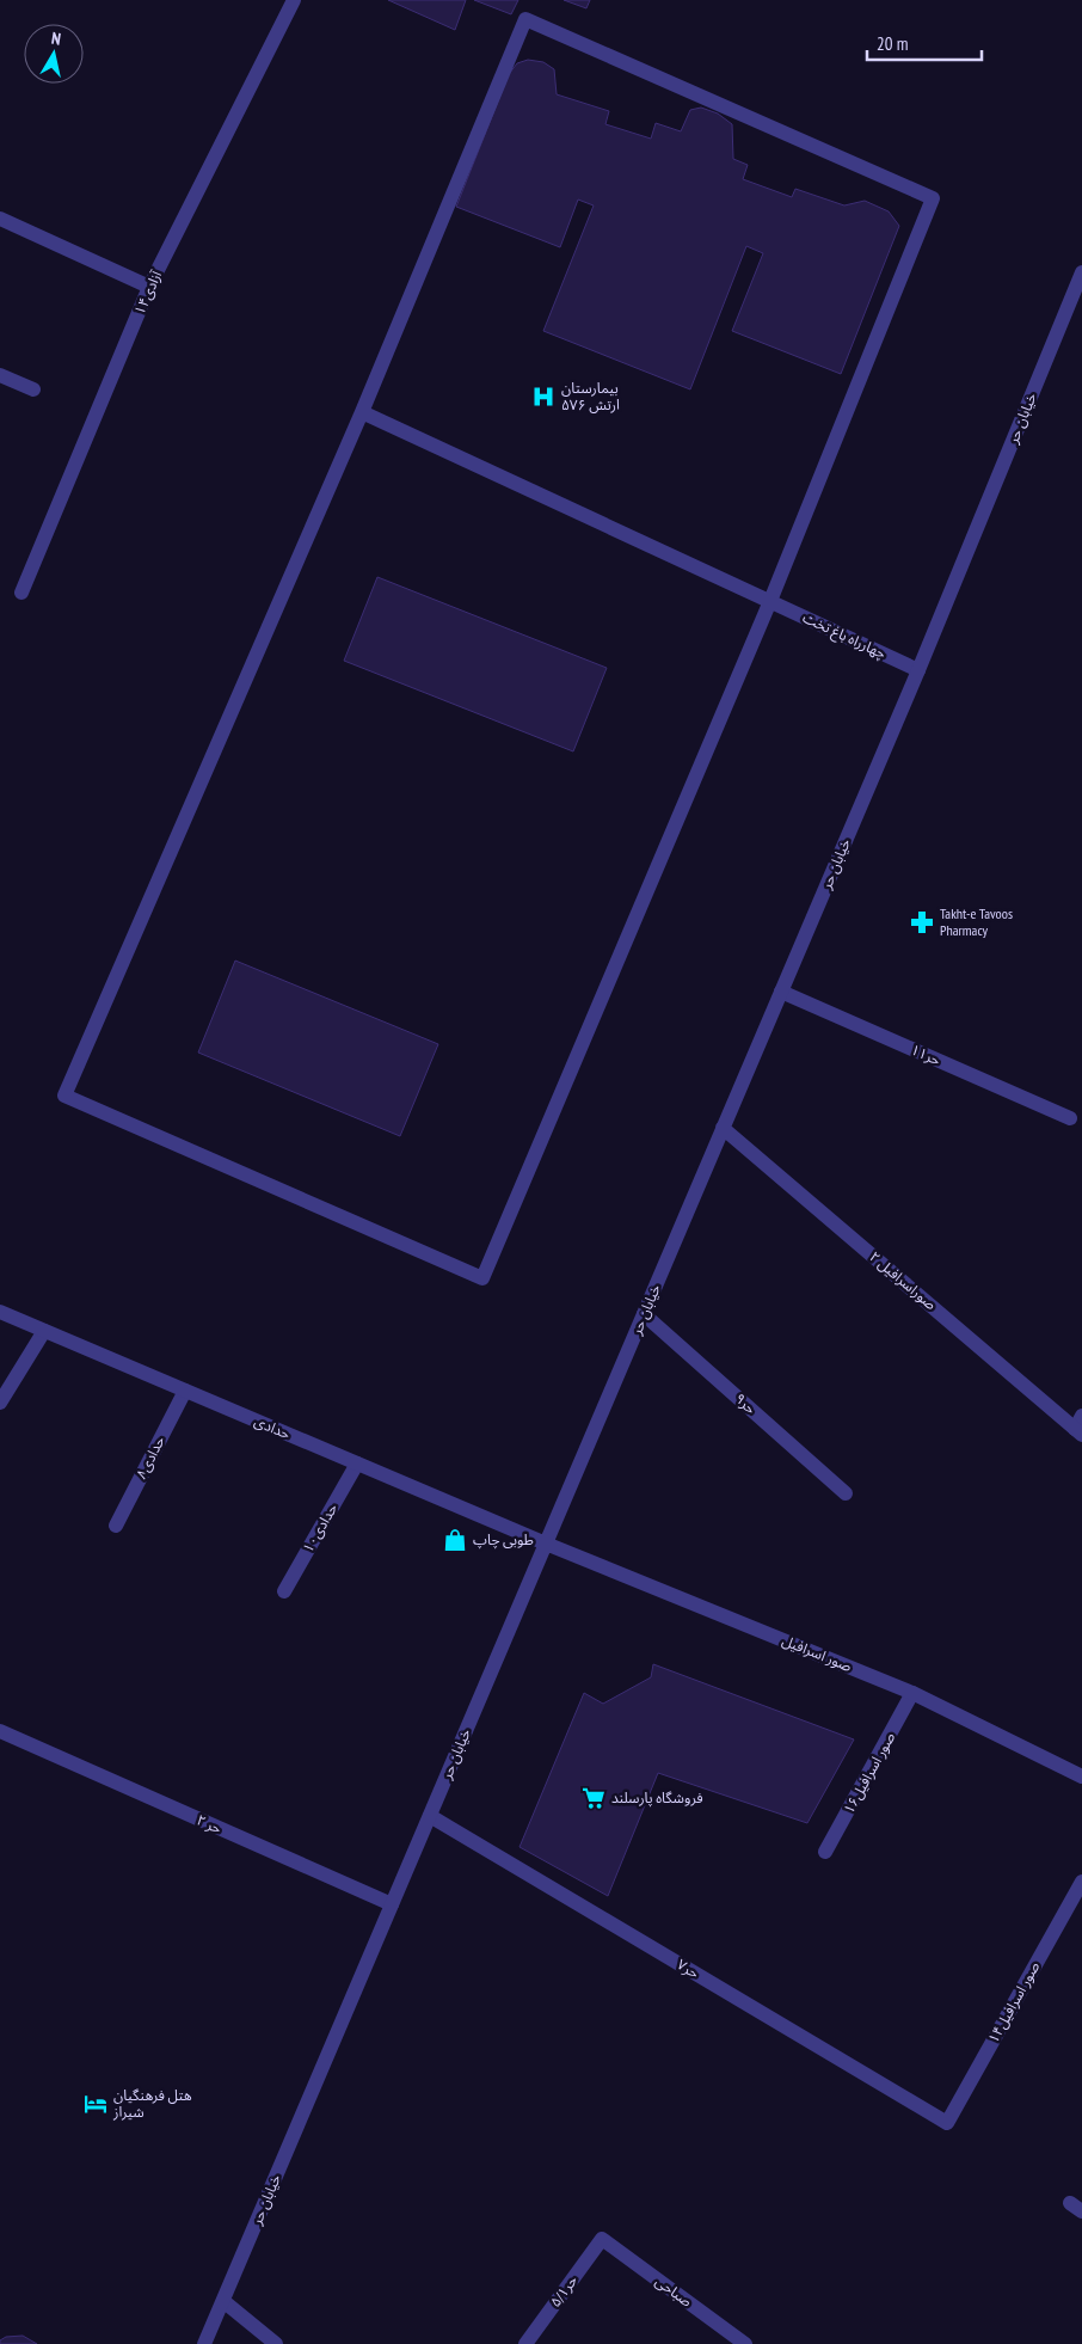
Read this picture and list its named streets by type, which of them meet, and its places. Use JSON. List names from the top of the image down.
{
  "streets": {
    "street": [
      "آزادی۱۴",
      "خیابان حر",
      "چهارراه باغ تخت",
      "حر۱۱",
      "صوراسرافیل ۲",
      "حر۹",
      "حدادی",
      "۸حدادی",
      "حدادی۱۰",
      "صور اسرافیل",
      "صور اسرافیل۱۶",
      "۲ حر",
      "حر۷",
      "صور اسرافیل۱۴",
      "حر۵/۱",
      "صباحی"
    ]
  },
  "crossings": [
    ["خیابان حر", "چهارراه باغ تخت"],
    ["خیابان حر", "حر۱۱"],
    ["خیابان حر", "صوراسرافیل ۲"],
    ["خیابان حر", "حر۹"],
    ["خیابان حر", "حدادی"],
    ["خیابان حر", "صور اسرافیل"],
    ["خیابان حر", "۲ حر"],
    ["خیابان حر", "حر۷"],
    ["حدادی", "۸حدادی"],
    ["حدادی", "حدادی۱۰"],
    ["حدادی", "صور اسرافیل"],
    ["صور اسرافیل", "صور اسرافیل۱۶"],
    ["حر۷", "صور اسرافیل۱۴"],
    ["حر۵/۱", "صباحی"]
  ],
  "places": {
    "hospital": ["بیمارستان ۵۷۶ ارتش"],
    "pharmacy": ["Takht-e Tavoos Pharmacy"],
    "shop": ["طوبی چاپ"],
    "supermarket": ["فروشگاه پارسلند"],
    "hotel": ["هتل فرهنگیان شیراز"]
  },
  "scale_bar": "20 m",
  "north": "top"
}
